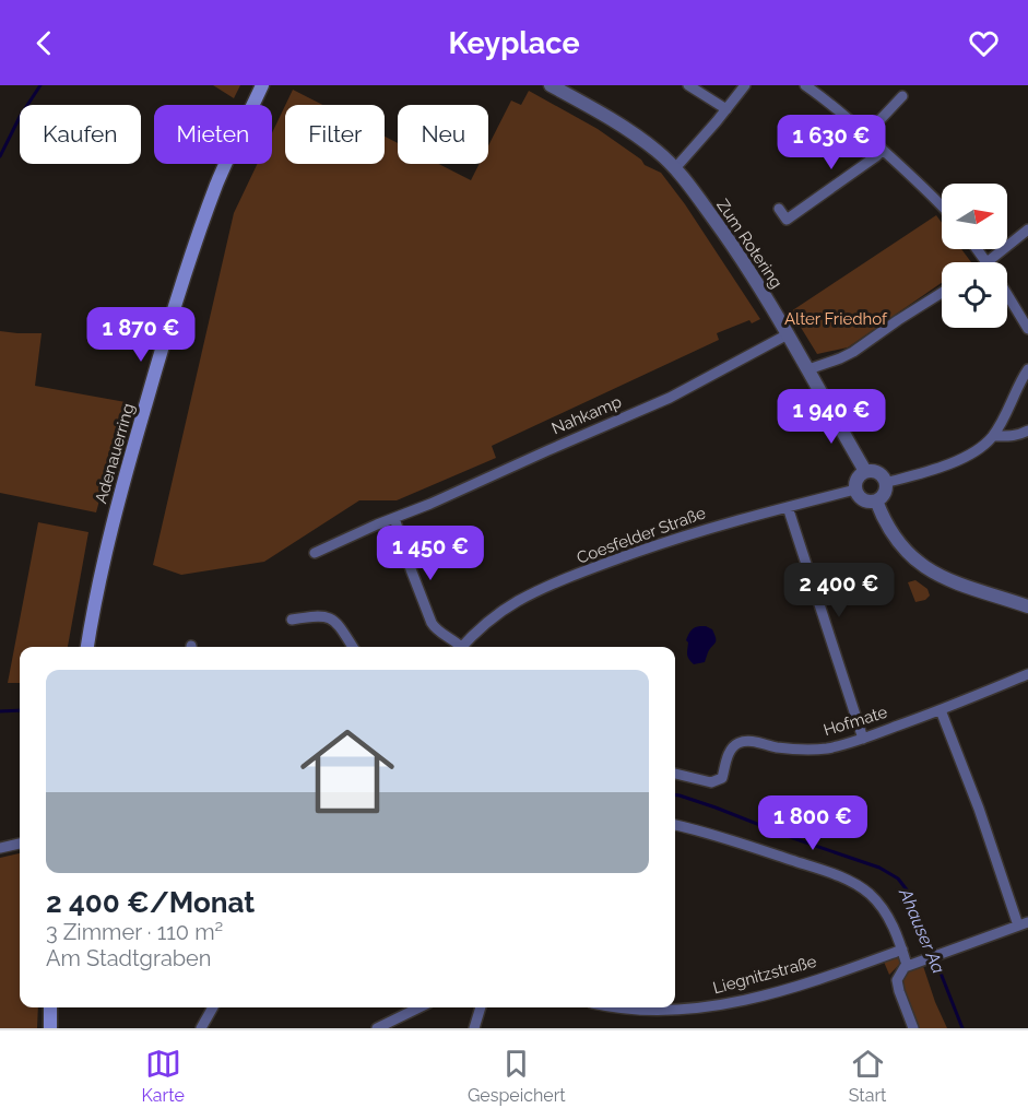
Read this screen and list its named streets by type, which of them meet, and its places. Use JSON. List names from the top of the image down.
{
  "streets": {
    "main road": ["Adenauerring"],
    "street": [
      "Zum Rotering",
      "Nahkamp",
      "Coesfelder Straße",
      "Hofmate",
      "Liegnitzstraße"
    ]
  },
  "crossings": [
    ["Zum Rotering", "Nahkamp"],
    ["Zum Rotering", "Coesfelder Straße"]
  ],
  "water": ["Ahauser Aa"],
  "parks": ["Alter Friedhof"],
  "north": "right",
  "page": {
    "header": "Keyplace",
    "chip": [
      "Kaufen",
      "Mieten",
      "Filter",
      "Neu"
    ],
    "price": [
      "1 630 €",
      "1 870 €",
      "1 940 €",
      "1 450 €",
      "2 400 €",
      "1 800 €"
    ],
    "list": [
      {
        "name": "2 400 €/Monat",
        "note": "3 Zimmer · 110 m² · Am Stadtgraben"
      }
    ],
    "tabs": ["Karte", "Gespeichert", "Start"]
  }
}
